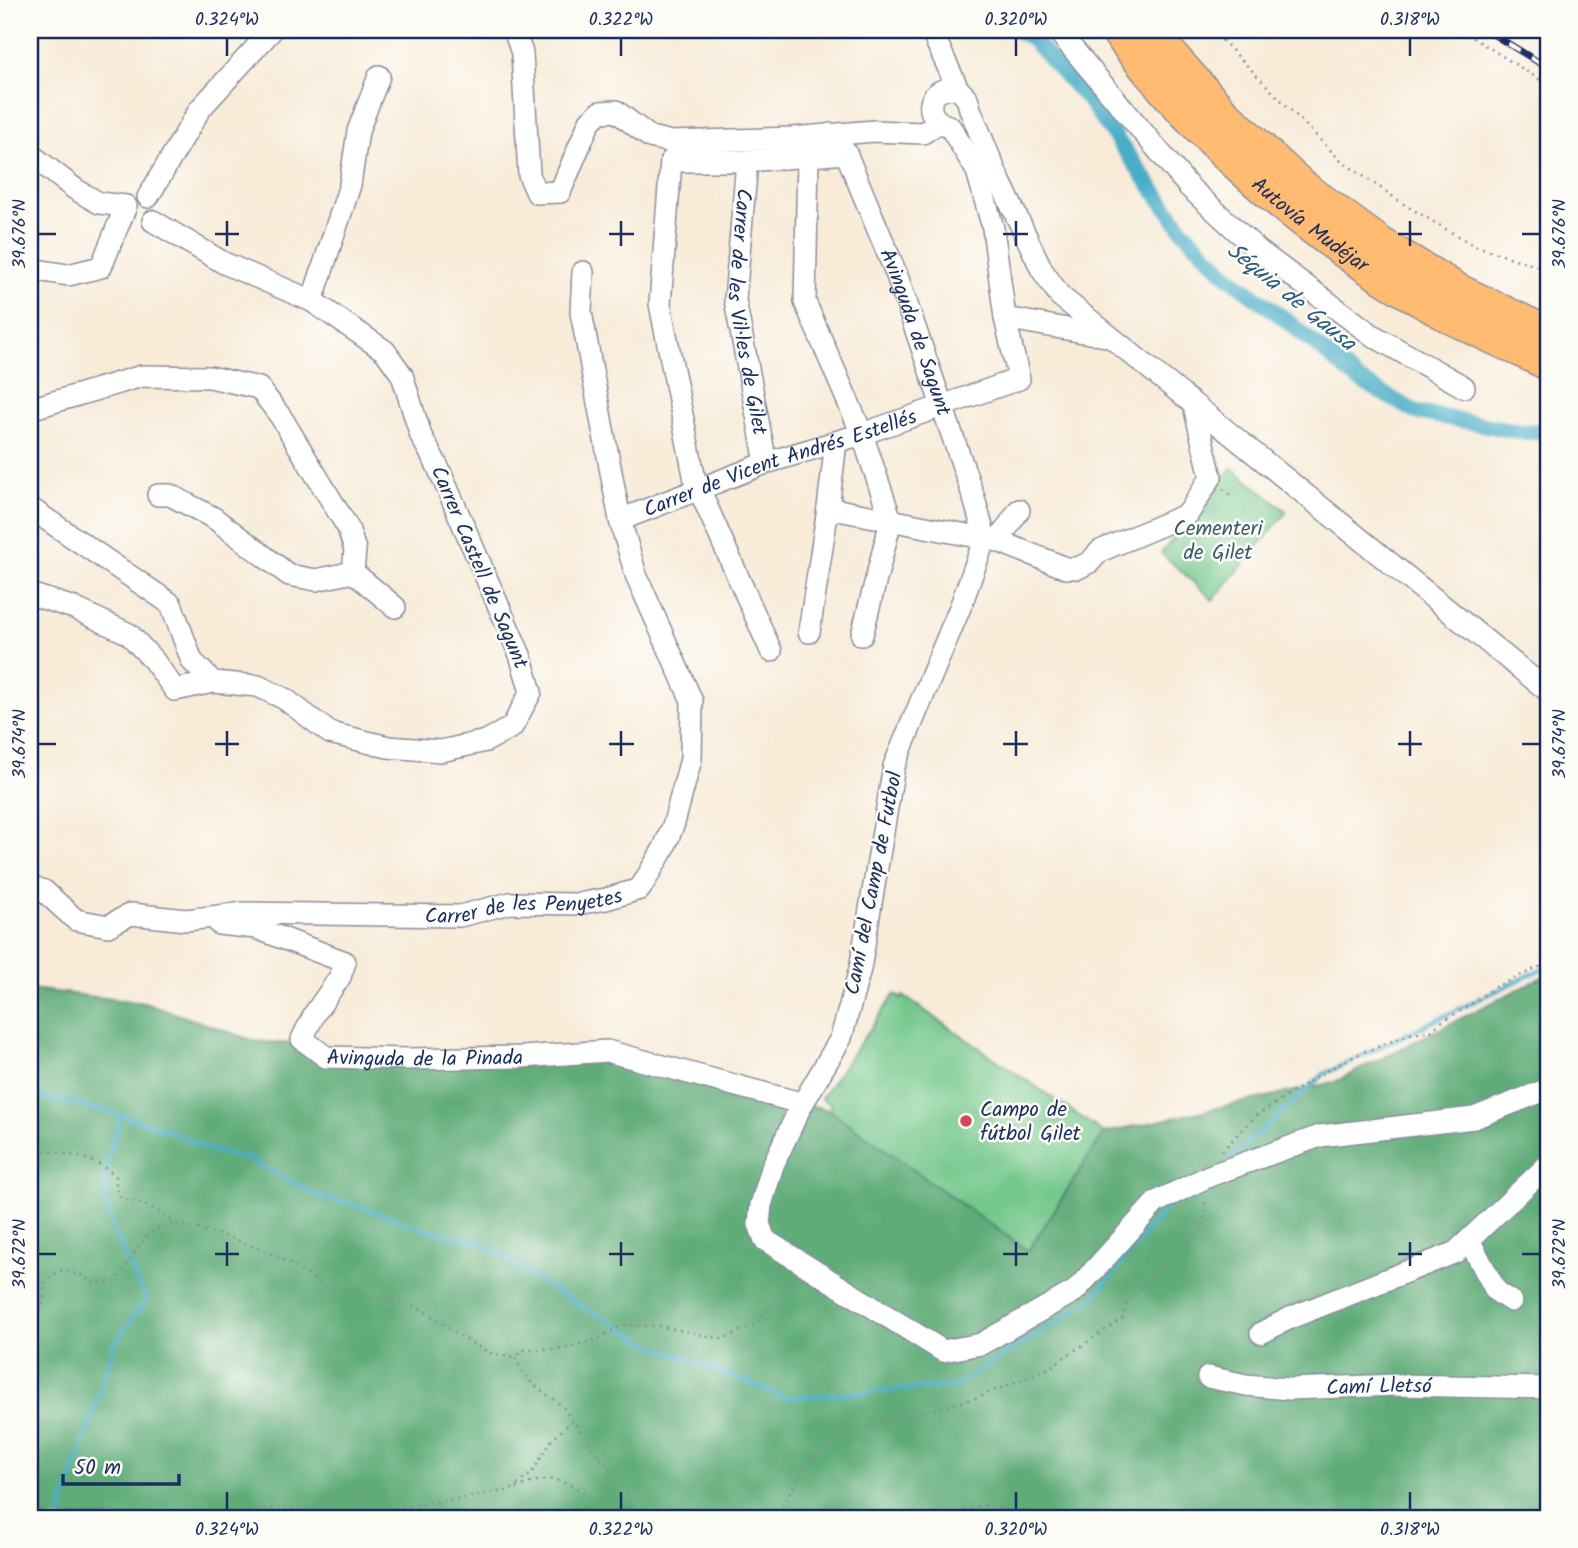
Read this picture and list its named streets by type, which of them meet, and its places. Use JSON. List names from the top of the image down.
{
  "streets": {
    "highway": ["Autovía Mudéjar"],
    "street": [
      "Carrer de les Vil·les de Gilet",
      "Avinguda de Sagunt",
      "Carrer de Vicent Andrés Estellés",
      "Carrer Castell de Sagunt",
      "Camí del Camp de Futbol",
      "Carrer de les Penyetes",
      "Avinguda de la Pinada",
      "Camí Lletsó"
    ]
  },
  "crossings": [
    ["Carrer de les Vil·les de Gilet", "Carrer de Vicent Andrés Estellés"],
    ["Avinguda de Sagunt", "Carrer de Vicent Andrés Estellés"],
    ["Avinguda de Sagunt", "Camí del Camp de Futbol"],
    ["Carrer de Vicent Andrés Estellés", "Carrer de les Penyetes"],
    ["Camí del Camp de Futbol", "Avinguda de la Pinada"],
    ["Carrer de les Penyetes", "Avinguda de la Pinada"]
  ],
  "water": ["Séquia de Gausa"],
  "parks": ["Cementeri de Gilet"],
  "places": ["Campo de fútbol Gilet"],
  "scale_bar": "50 m",
  "coordinates": [
    "0.324°W",
    "0.322°W",
    "0.320°W",
    "0.318°W",
    "39.676°N",
    "39.674°N",
    "39.672°N"
  ]
}
